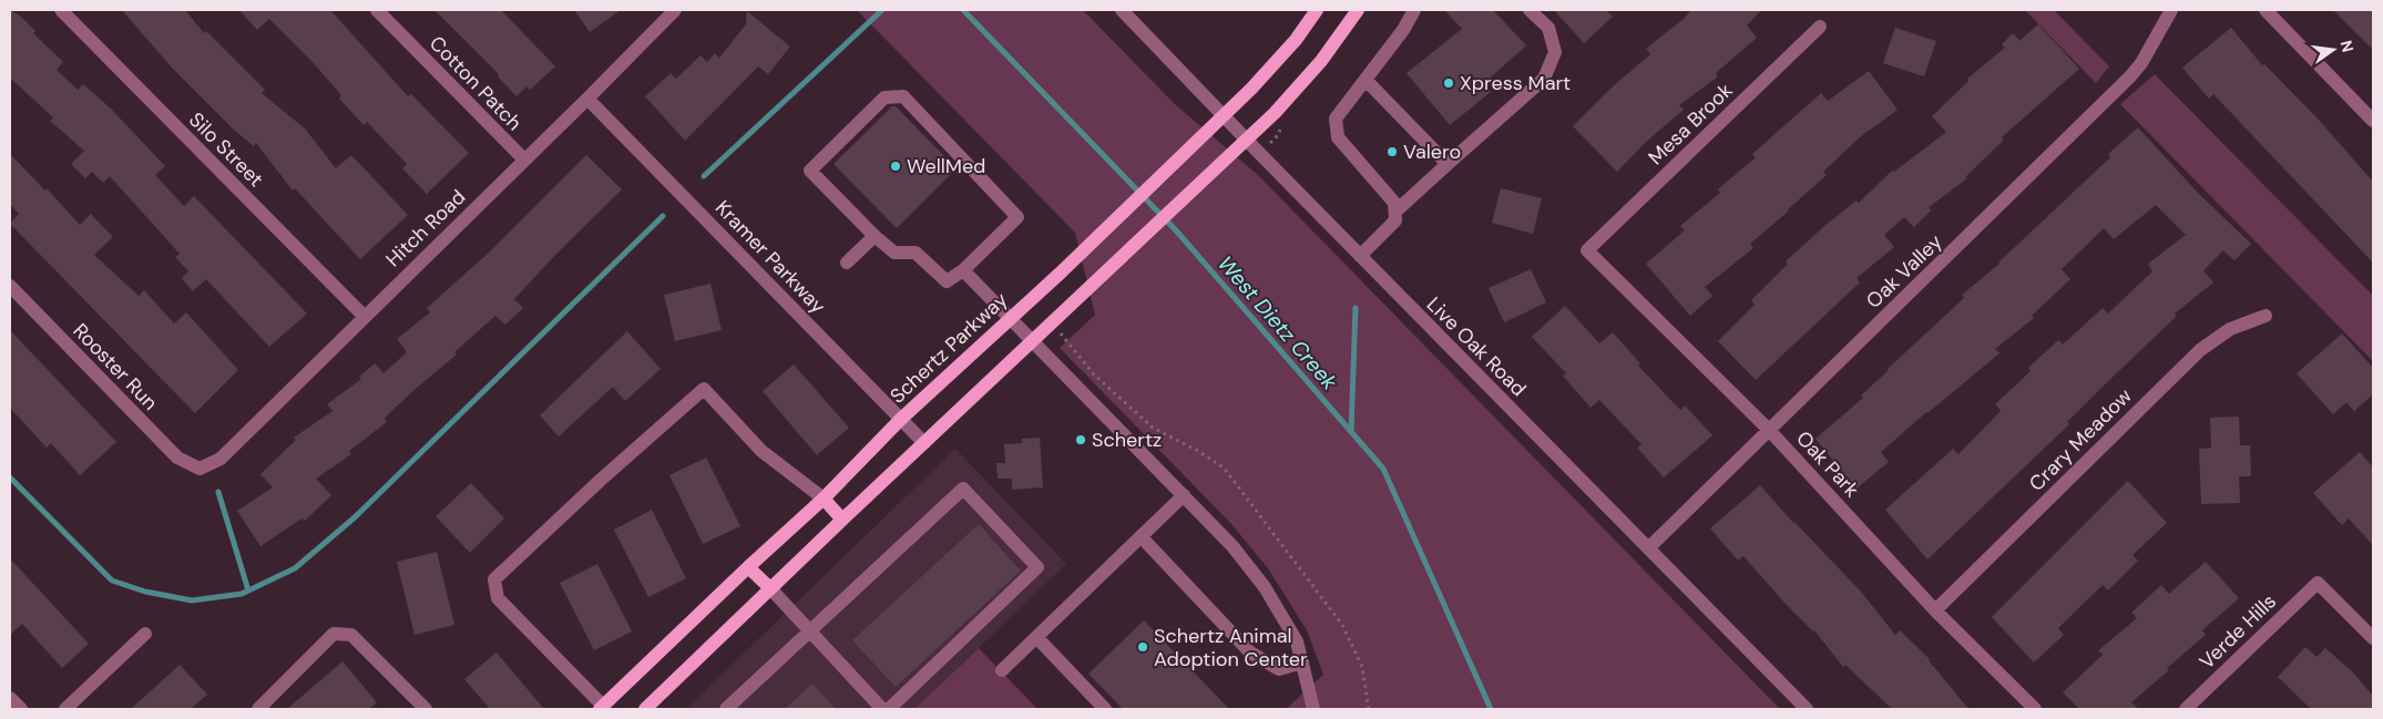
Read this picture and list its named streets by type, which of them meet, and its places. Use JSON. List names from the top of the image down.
{
  "streets": {
    "main road": ["Schertz Parkway"],
    "street": [
      "Cotton Patch",
      "Mesa Brook",
      "Silo Street",
      "Hitch Road",
      "Kramer Parkway",
      "Oak Valley",
      "Live Oak Road",
      "Rooster Run",
      "Crary Meadow",
      "Oak Park",
      "Verde Hills"
    ]
  },
  "crossings": [
    ["Cotton Patch", "Hitch Road"],
    ["Mesa Brook", "Oak Park"],
    ["Silo Street", "Hitch Road"],
    ["Hitch Road", "Kramer Parkway"],
    ["Hitch Road", "Rooster Run"],
    ["Kramer Parkway", "Schertz Parkway"],
    ["Oak Valley", "Live Oak Road"],
    ["Oak Valley", "Oak Park"],
    ["Live Oak Road", "Schertz Parkway"],
    ["Crary Meadow", "Oak Park"]
  ],
  "water": ["West Dietz Creek"],
  "places": [
    "Xpress Mart",
    "Valero",
    "WellMed",
    "Schertz",
    "Schertz Animal Adoption Center"
  ],
  "north": "right"
}
